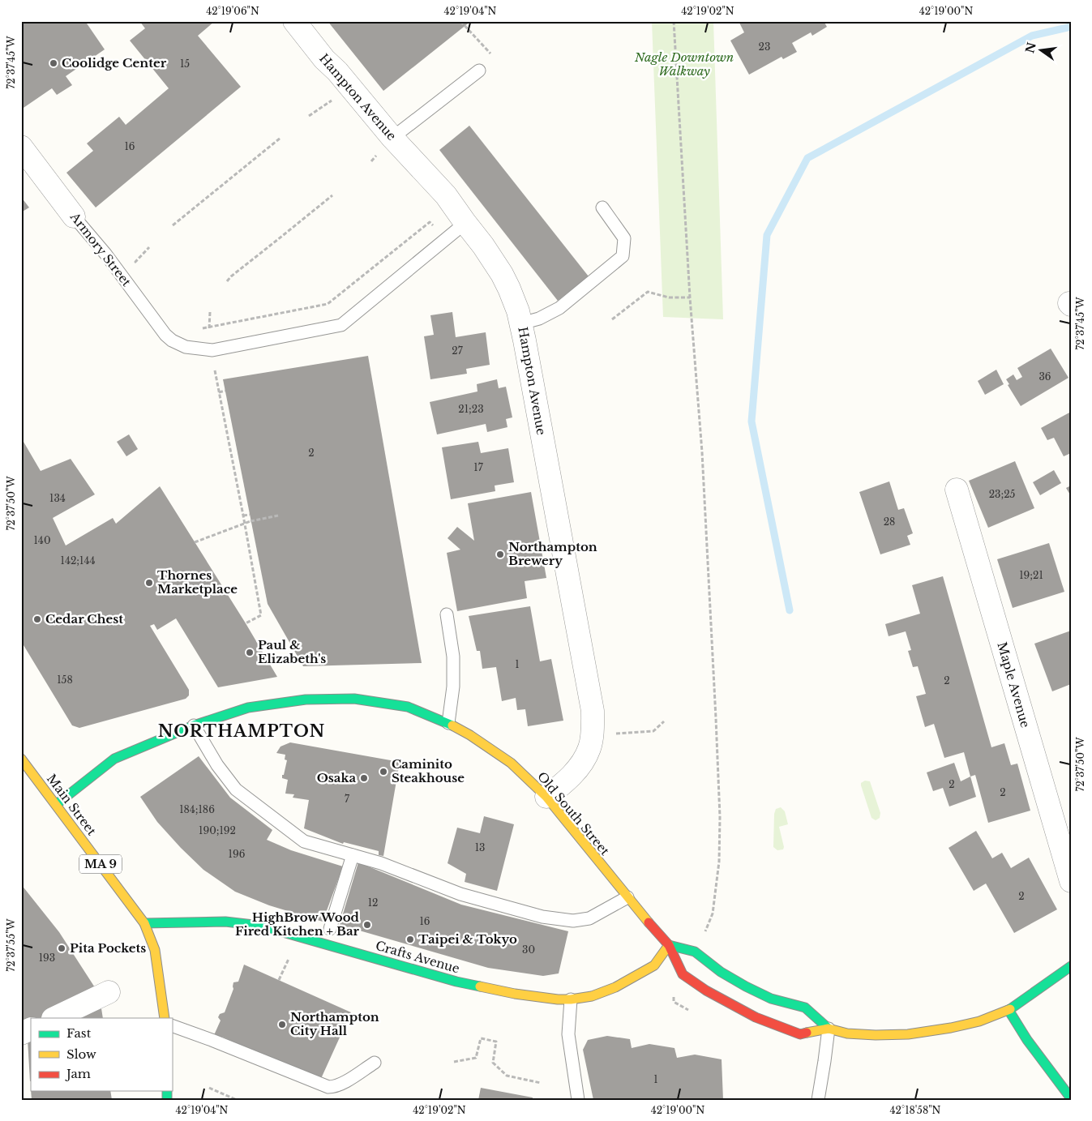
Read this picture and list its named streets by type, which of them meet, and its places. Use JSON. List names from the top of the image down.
{
  "streets": {
    "main road": [
      "Main Street",
      "Old South Street",
      "MA 9",
      "Crafts Avenue"
    ],
    "street": ["Hampton Avenue", "Armory Street", "Maple Avenue"]
  },
  "crossings": [
    ["Hampton Avenue", "Armory Street"],
    ["Hampton Avenue", "Old South Street"],
    ["Main Street", "Old South Street"],
    ["Main Street", "Crafts Avenue"],
    ["Old South Street", "Crafts Avenue"]
  ],
  "districts": ["NORTHAMPTON"],
  "parks": ["Nagle Downtown Walkway"],
  "places": [
    "Coolidge Center",
    "Northampton Brewery",
    "Thornes Marketplace",
    "Cedar Chest",
    "Paul & Elizabeth's",
    "Caminito Steakhouse",
    "Osaka",
    "HighBrow Wood Fired Kitchen + Bar",
    "Taipei & Tokyo",
    "Pita Pockets",
    "Northampton City Hall"
  ],
  "house_numbers": [
    "23",
    "15",
    "16",
    "27",
    "36",
    "21;23",
    "2",
    "17",
    "23;25",
    "134",
    "28",
    "140",
    "142;144",
    "19;21",
    "1",
    "158",
    "2",
    "2",
    "2",
    "7",
    "184;186",
    "190;192",
    "13",
    "196",
    "2",
    "12",
    "16",
    "30",
    "193",
    "1"
  ],
  "legend": ["Fast", "Slow", "Jam"],
  "north": "left",
  "coordinates": [
    "42°19'06\"N",
    "42°19'04\"N",
    "42°19'02\"N",
    "42°19'00\"N",
    "72°37'45\"W",
    "72°37'50\"W",
    "72°37'55\"W",
    "42°18'58\"N"
  ]
}
